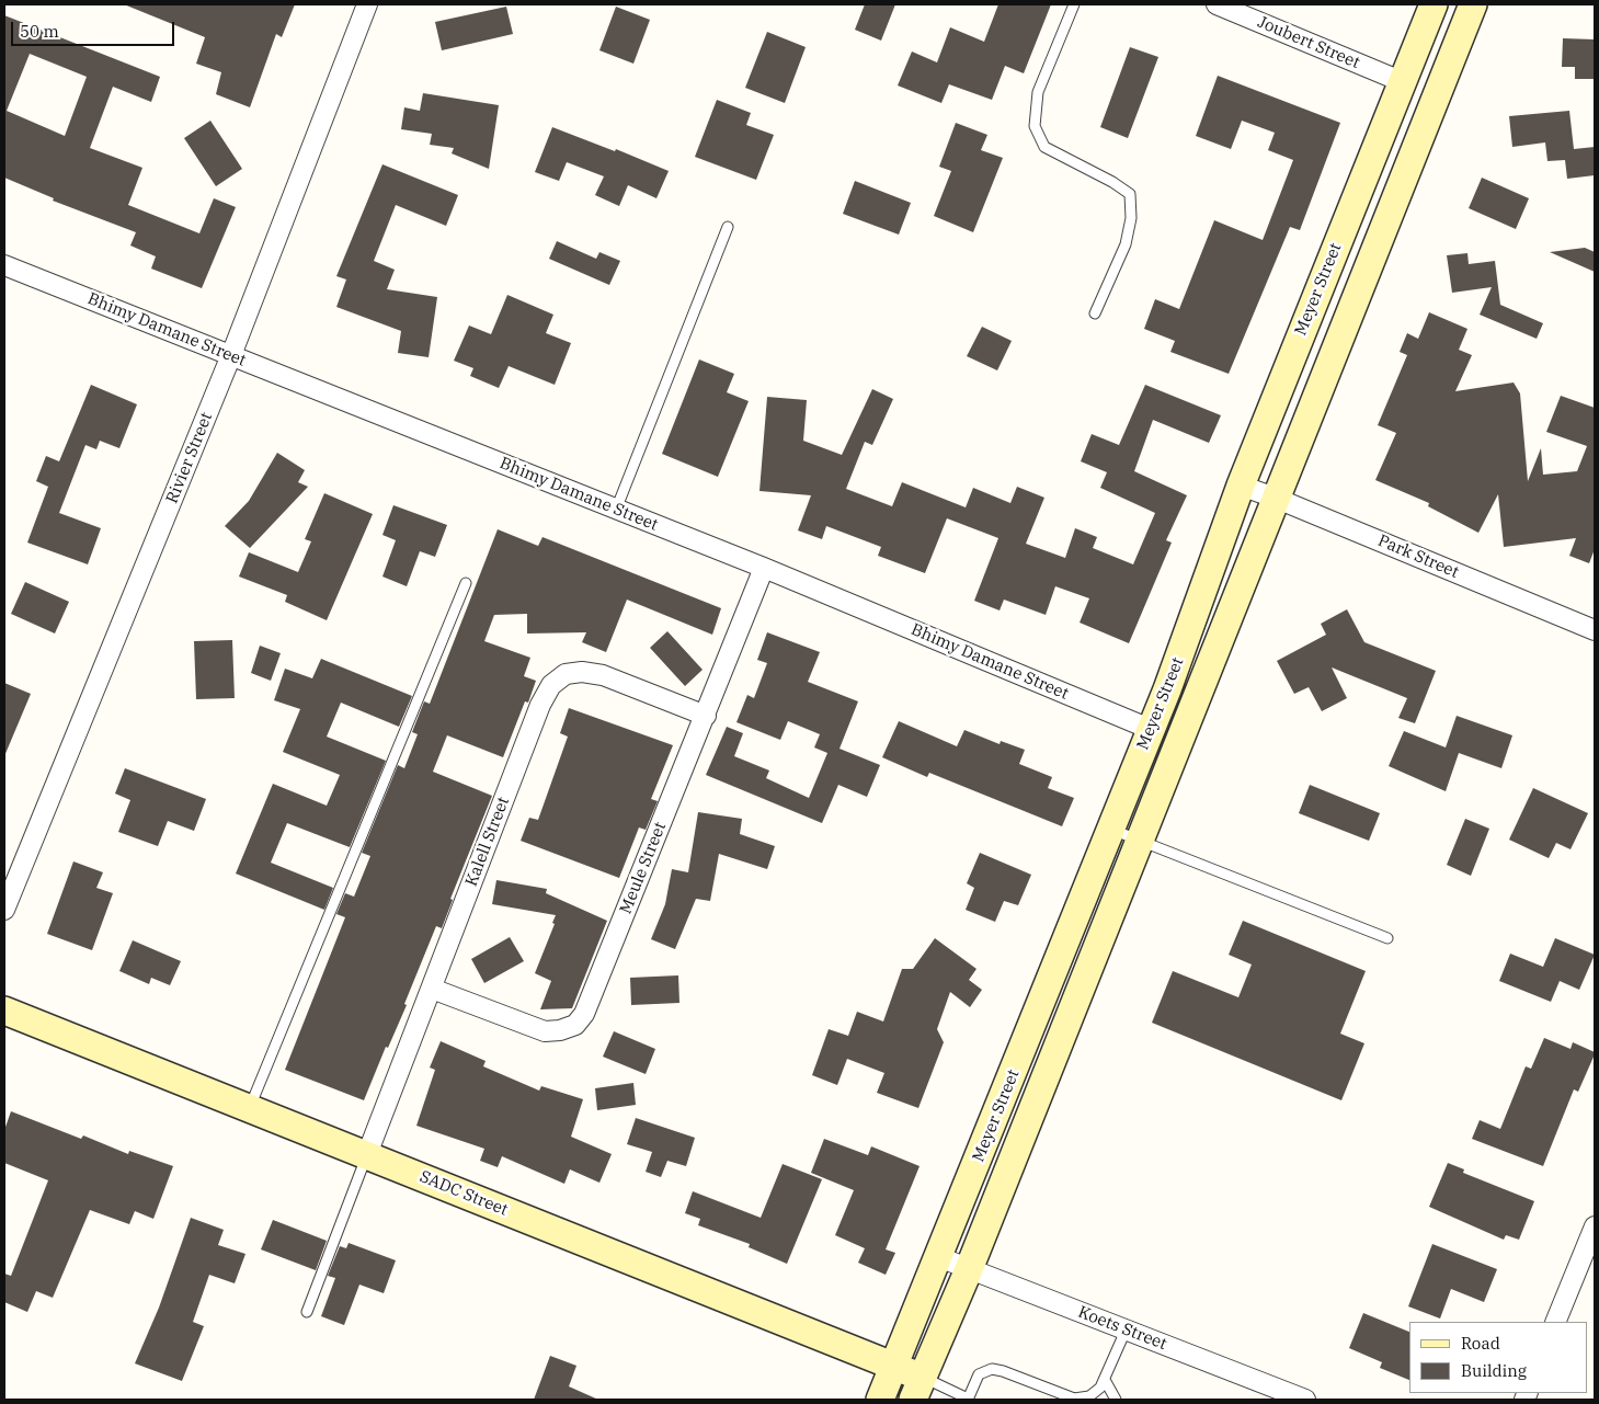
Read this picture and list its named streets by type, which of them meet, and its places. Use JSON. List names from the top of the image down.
{
  "streets": {
    "main road": ["Meyer Street", "SADC Street"],
    "street": [
      "Joubert Street",
      "Bhimy Damane Street",
      "Rivier Street",
      "Park Street",
      "Kalell Street",
      "Meule Street",
      "Koets Street"
    ]
  },
  "crossings": [
    ["Joubert Street", "Meyer Street"],
    ["Meyer Street", "Bhimy Damane Street"],
    ["Meyer Street", "Park Street"],
    ["Meyer Street", "SADC Street"],
    ["Meyer Street", "Koets Street"],
    ["Bhimy Damane Street", "Rivier Street"],
    ["Bhimy Damane Street", "Meule Street"],
    ["Kalell Street", "Meule Street"],
    ["Kalell Street", "SADC Street"]
  ],
  "legend": ["Road", "Building"],
  "scale_bar": "50 m"
}
